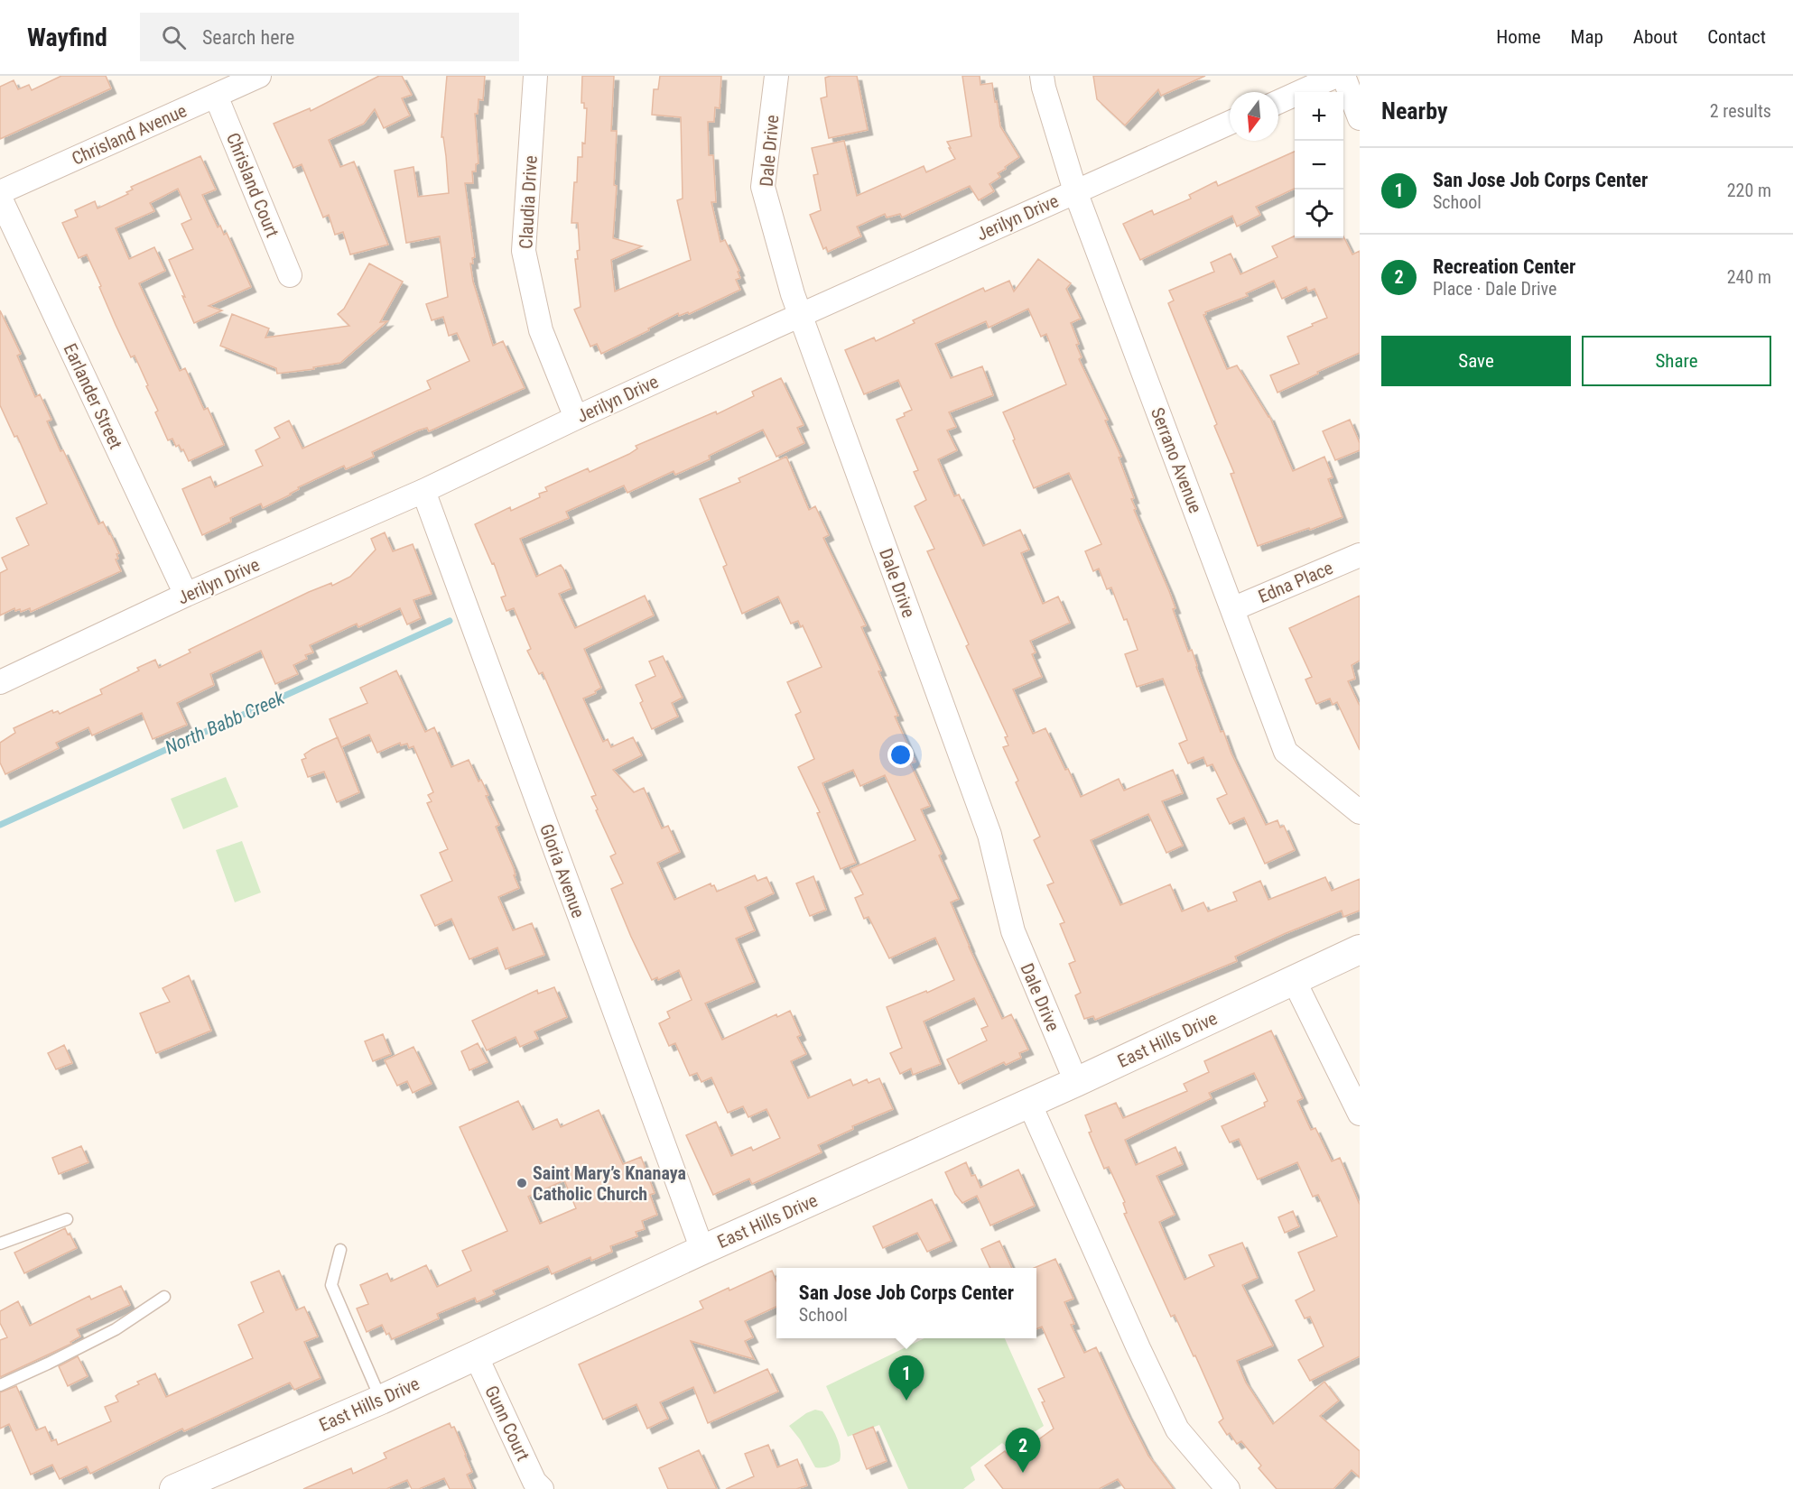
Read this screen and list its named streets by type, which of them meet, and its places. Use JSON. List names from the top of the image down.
{
  "streets": {
    "street": [
      "Chrisland Avenue",
      "Dale Drive",
      "Chrisland Court",
      "Claudia Drive",
      "Jerilyn Drive",
      "Earlander Street",
      "Serrano Avenue",
      "Edna Place",
      "Gloria Avenue",
      "East Hills Drive",
      "Gunn Court"
    ]
  },
  "crossings": [
    ["Chrisland Avenue", "Chrisland Court"],
    ["Dale Drive", "Jerilyn Drive"],
    ["Dale Drive", "East Hills Drive"],
    ["Claudia Drive", "Jerilyn Drive"],
    ["Jerilyn Drive", "Earlander Street"],
    ["Jerilyn Drive", "Serrano Avenue"],
    ["Jerilyn Drive", "Gloria Avenue"],
    ["Serrano Avenue", "Edna Place"],
    ["Gloria Avenue", "East Hills Drive"],
    ["East Hills Drive", "Gunn Court"]
  ],
  "water": ["North Babb Creek"],
  "places": ["Saint Mary’s Knanaya Catholic Church"],
  "north": "bottom",
  "page": {
    "header": "Wayfind",
    "search": "Search here",
    "nav": [
      "Home",
      "Map",
      "About",
      "Contact"
    ],
    "heading": ["Nearby", "2 results"],
    "map_buttons": ["+", "−"],
    "list": [
      {
        "mark": "1",
        "name": "San Jose Job Corps Center",
        "note": "School",
        "value": "220 m"
      },
      {
        "mark": "2",
        "name": "Recreation Center",
        "note": "Place · Dale Drive",
        "value": "240 m"
      }
    ],
    "buttons": ["Save", "Share"],
    "popup": ["San Jose Job Corps Center", "School"],
    "pins": ["1", "2"]
  }
}
